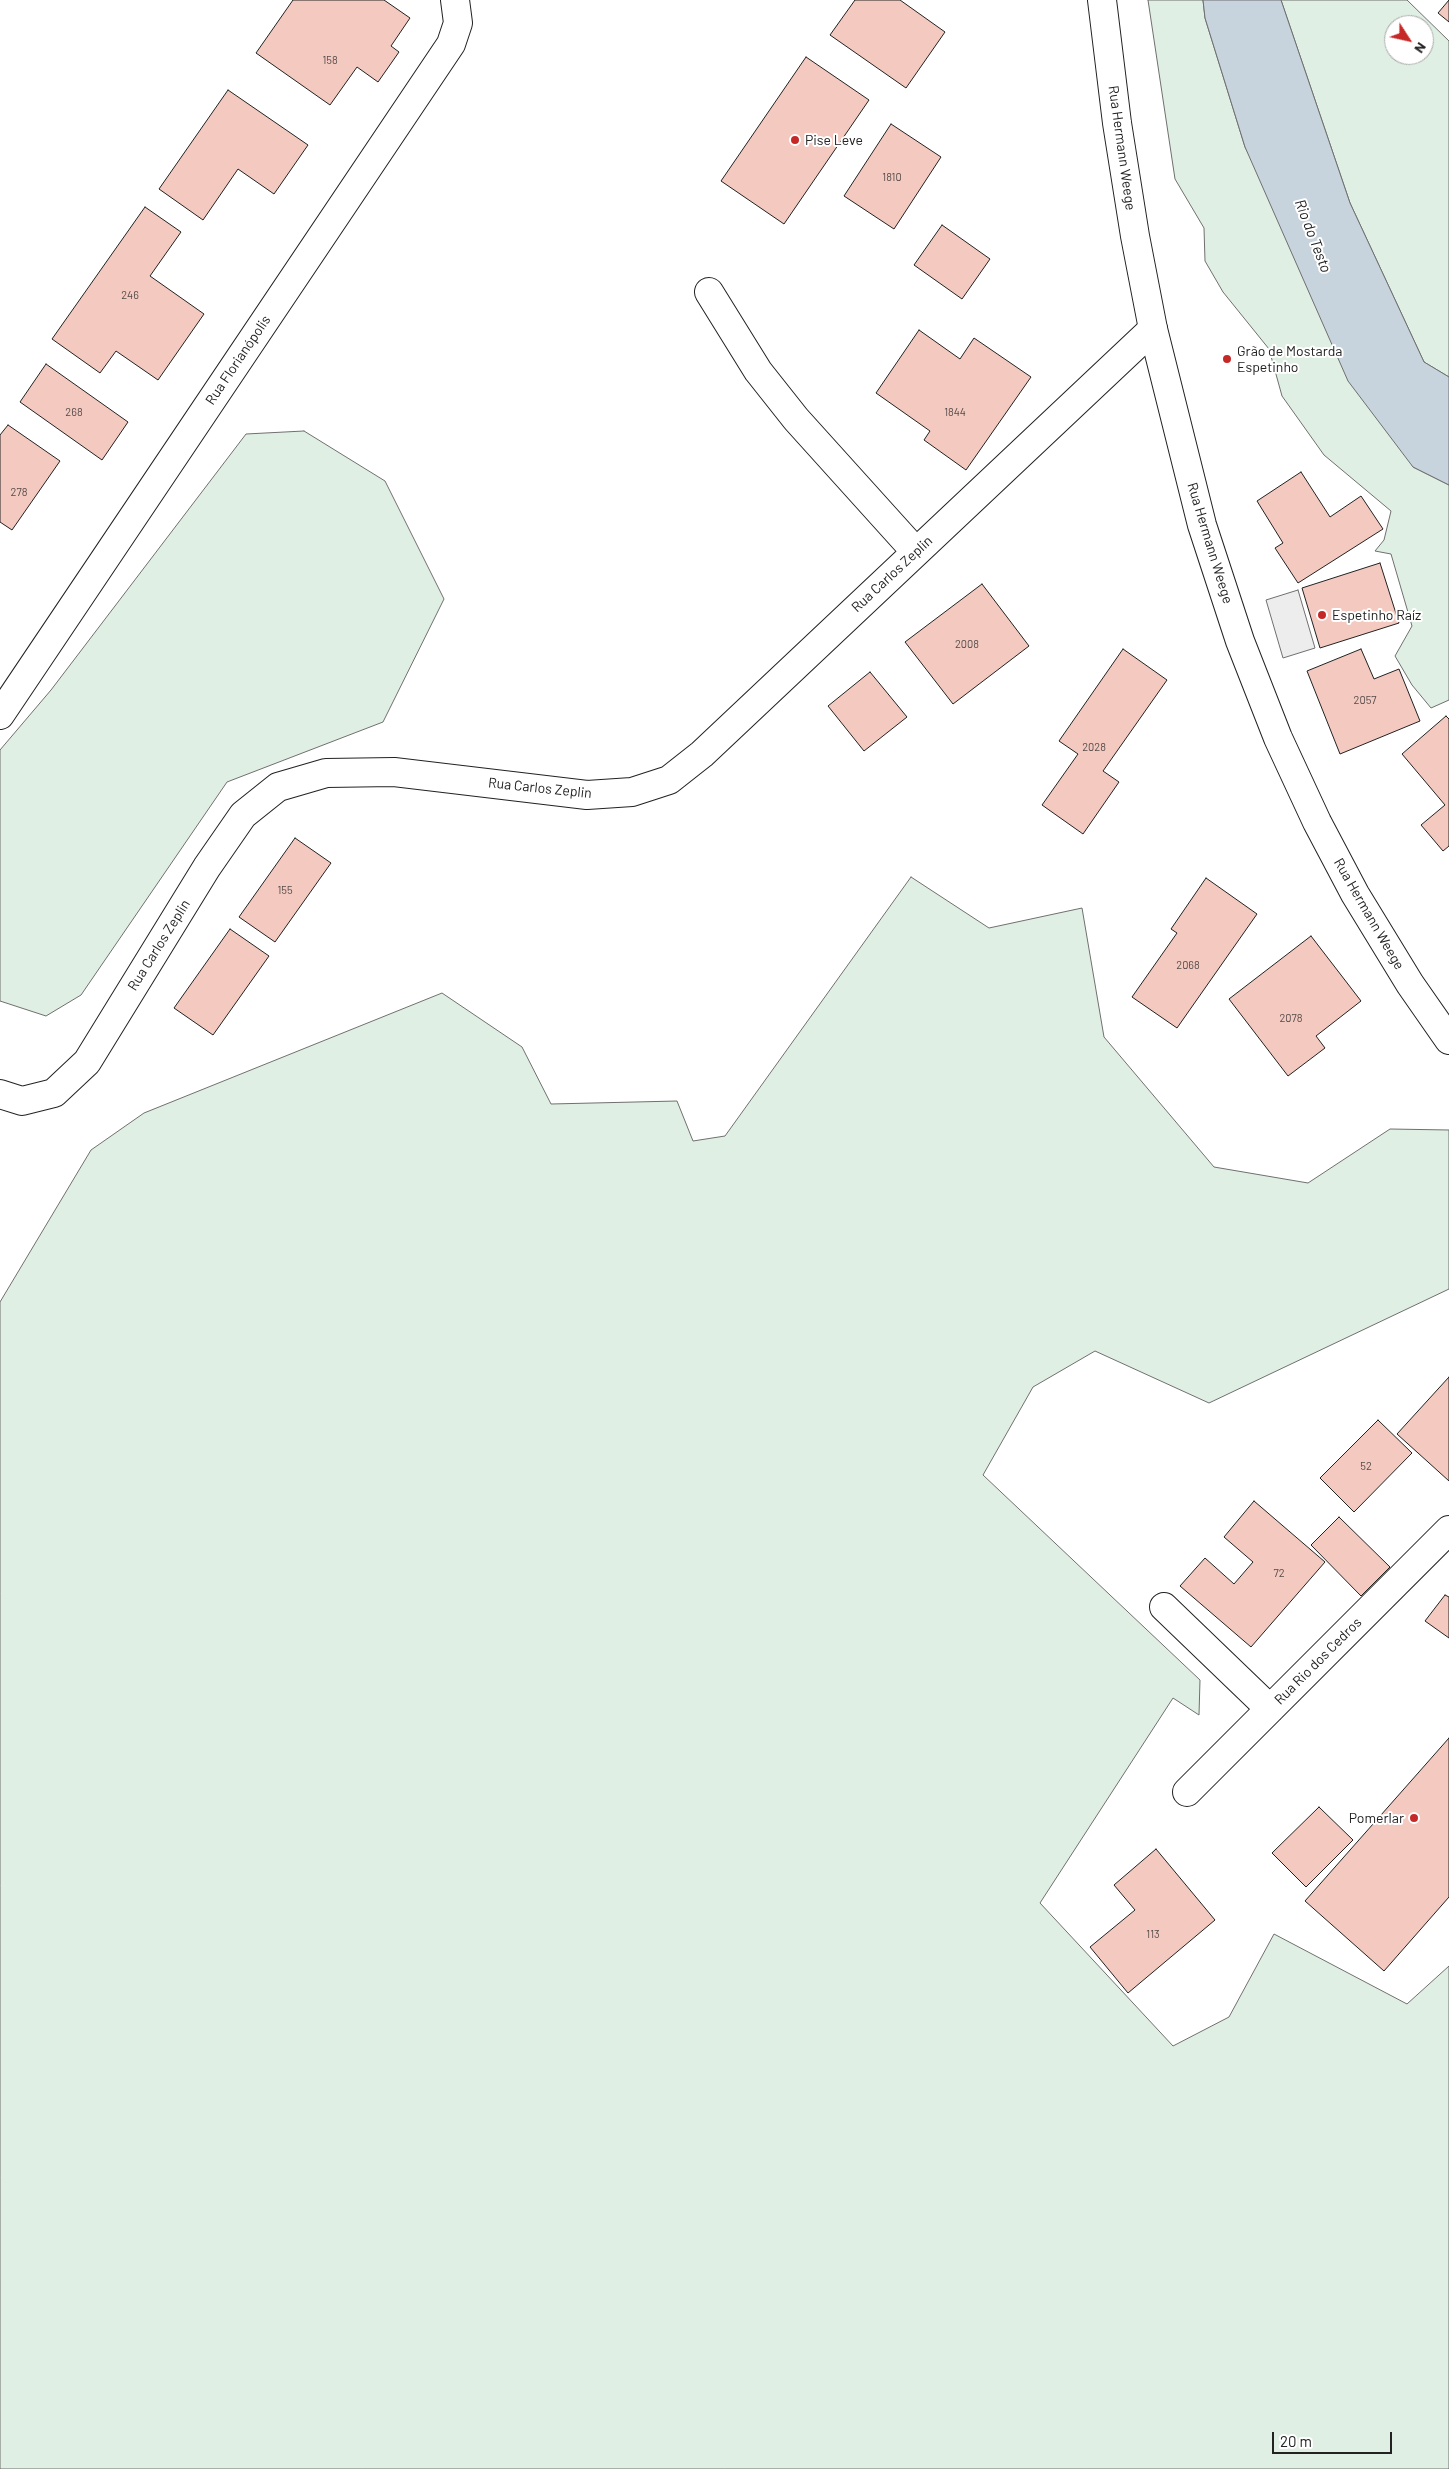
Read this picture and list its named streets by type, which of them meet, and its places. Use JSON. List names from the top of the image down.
{
  "streets": {
    "street": [
      "Rua Hermann Weege",
      "Rua Florianópolis",
      "Rua Carlos Zeplin",
      "Rua Rio dos Cedros"
    ]
  },
  "crossings": [
    ["Rua Hermann Weege", "Rua Carlos Zeplin"]
  ],
  "water": ["Rio do Testo"],
  "places": [
    "Pise Leve",
    "Grão de Mostarda Espetinho",
    "Espetinho Raíz",
    "Pomerlar"
  ],
  "house_numbers": [
    "158",
    "1810",
    "246",
    "268",
    "1844",
    "278",
    "2008",
    "2057",
    "2028",
    "155",
    "2068",
    "2078",
    "52",
    "72",
    "113"
  ],
  "scale_bar": "20 m",
  "north": "bottom right"
}
